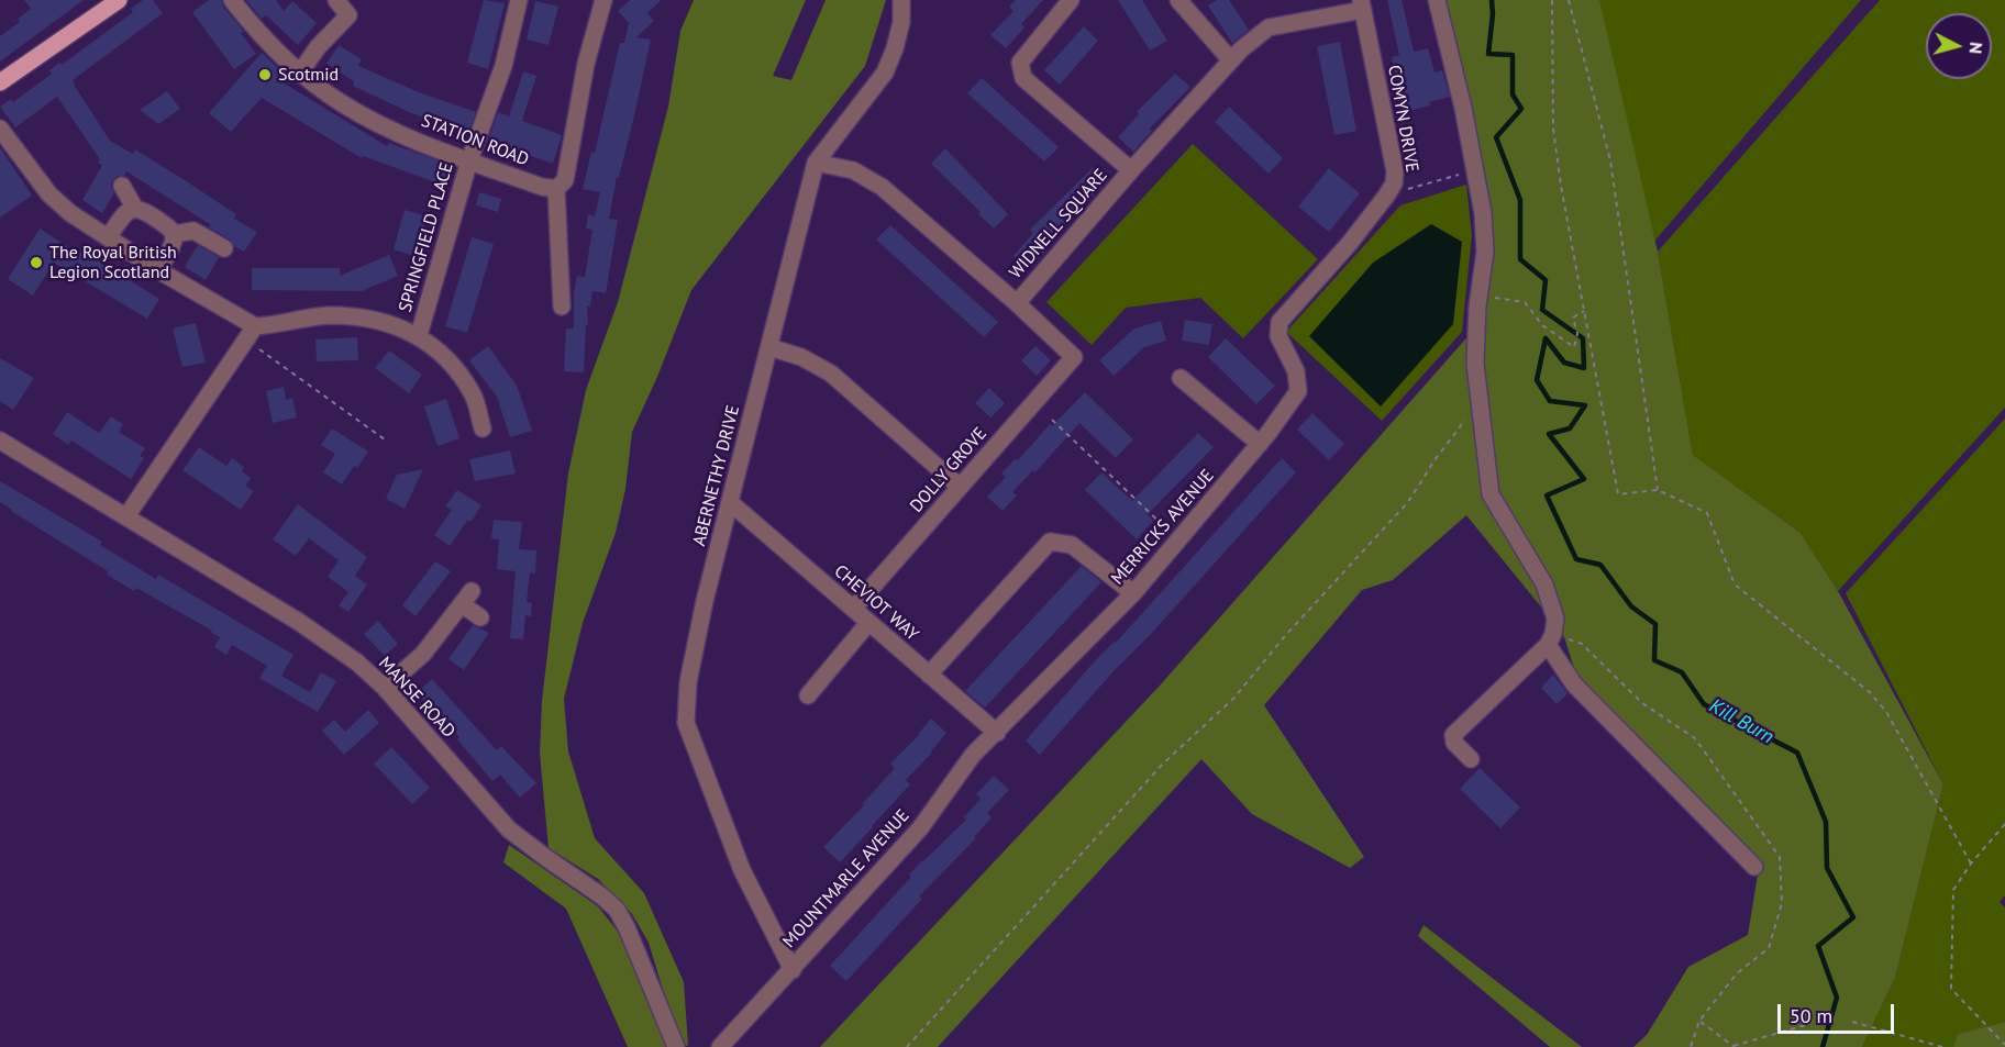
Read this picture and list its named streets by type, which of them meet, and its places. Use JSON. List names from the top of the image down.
{
  "streets": {
    "street": [
      "COMYN DRIVE",
      "STATION ROAD",
      "WIDNELL SQUARE",
      "SPRINGFIELD PLACE",
      "DOLLY GROVE",
      "ABERNETHY DRIVE",
      "MERRICKS AVENUE",
      "CHEVIOT WAY",
      "MANSE ROAD",
      "MOUNTMARLE AVENUE"
    ]
  },
  "crossings": [
    ["COMYN DRIVE", "WIDNELL SQUARE"],
    ["COMYN DRIVE", "MERRICKS AVENUE"],
    ["STATION ROAD", "SPRINGFIELD PLACE"],
    ["WIDNELL SQUARE", "DOLLY GROVE"],
    ["WIDNELL SQUARE", "ABERNETHY DRIVE"],
    ["DOLLY GROVE", "CHEVIOT WAY"],
    ["ABERNETHY DRIVE", "CHEVIOT WAY"],
    ["ABERNETHY DRIVE", "MOUNTMARLE AVENUE"],
    ["MERRICKS AVENUE", "CHEVIOT WAY"],
    ["MERRICKS AVENUE", "MOUNTMARLE AVENUE"],
    ["CHEVIOT WAY", "MOUNTMARLE AVENUE"]
  ],
  "water": ["Kill Burn"],
  "places": ["Scotmid", "The Royal British Legion Scotland"],
  "scale_bar": "50 m",
  "north": "right"
}
